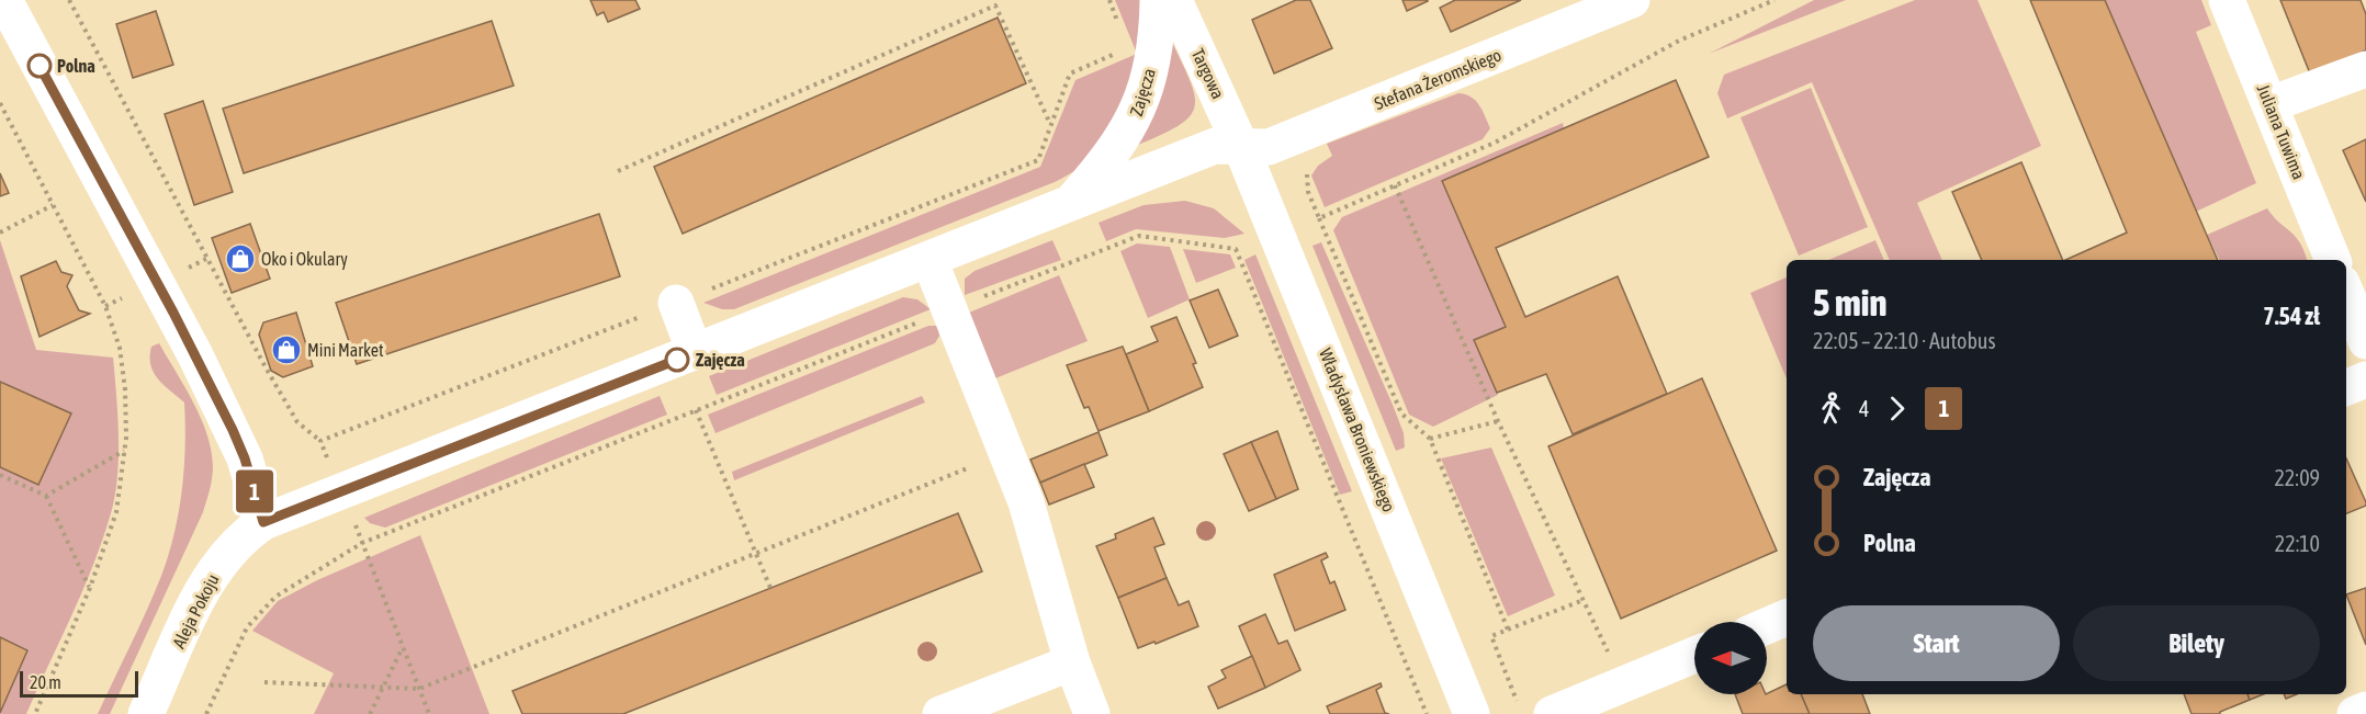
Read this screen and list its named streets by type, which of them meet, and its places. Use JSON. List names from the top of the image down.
{
  "streets": {
    "street": [
      "Targowa",
      "Stefana Żeromskiego",
      "Zajęcza",
      "Juliana Tuwima",
      "Władysława Broniewskiego",
      "Aleja Pokoju"
    ]
  },
  "crossings": [
    ["Targowa", "Stefana Żeromskiego"],
    ["Targowa", "Zajęcza"],
    ["Targowa", "Władysława Broniewskiego"],
    ["Stefana Żeromskiego", "Zajęcza"],
    ["Stefana Żeromskiego", "Władysława Broniewskiego"],
    ["Zajęcza", "Władysława Broniewskiego"],
    ["Zajęcza", "Aleja Pokoju"]
  ],
  "places": {
    "other": ["Polna", "Zajęcza"],
    "shop": ["Oko i Okulary", "Mini Market"]
  },
  "lines": ["bus line 1"],
  "scale_bar": "20 m",
  "north": "left",
  "page": {
    "on_map": "1",
    "heading": ["5 min", "22:05 – 22:10 · Autobus", "7.54 zł"],
    "legs": ["4", "1"],
    "list": [
      {
        "name": "Zajęcza",
        "value": "22:09"
      },
      {
        "name": "Polna",
        "value": "22:10"
      }
    ],
    "buttons": ["Start", "Bilety"],
    "scale": "20 m"
  }
}
